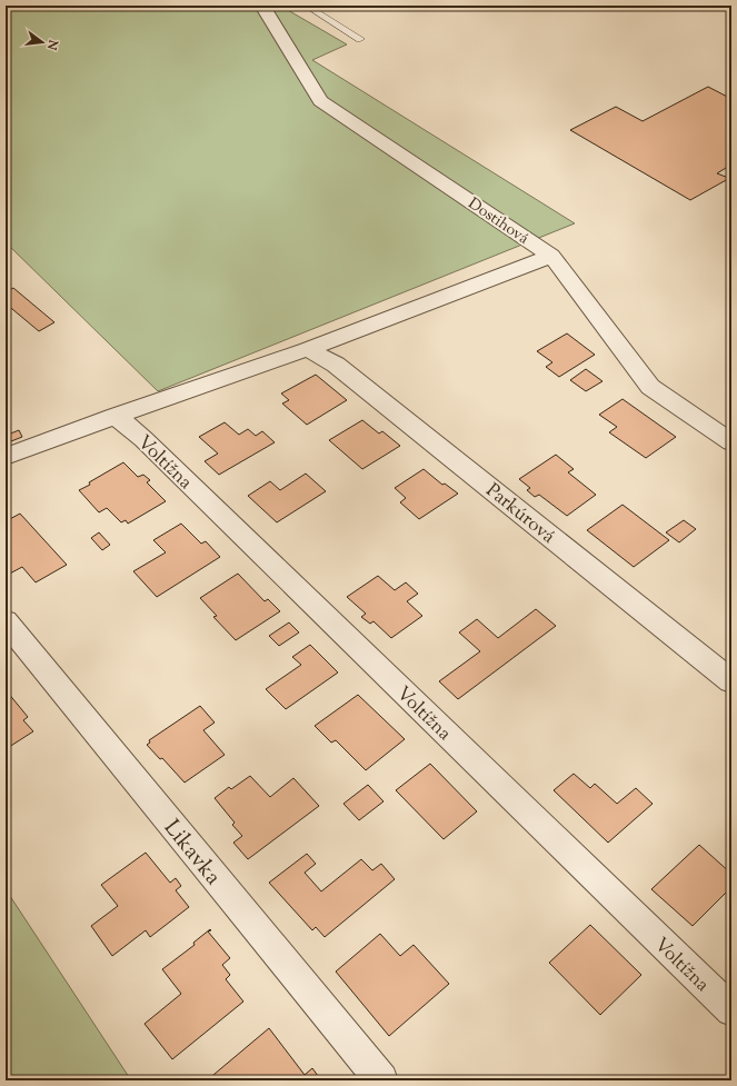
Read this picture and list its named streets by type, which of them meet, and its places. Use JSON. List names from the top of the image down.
{
  "streets": {
    "street": [
      "Dostihová",
      "Voltížna",
      "Parkúrová",
      "Likavka"
    ]
  },
  "north": "right"
}
